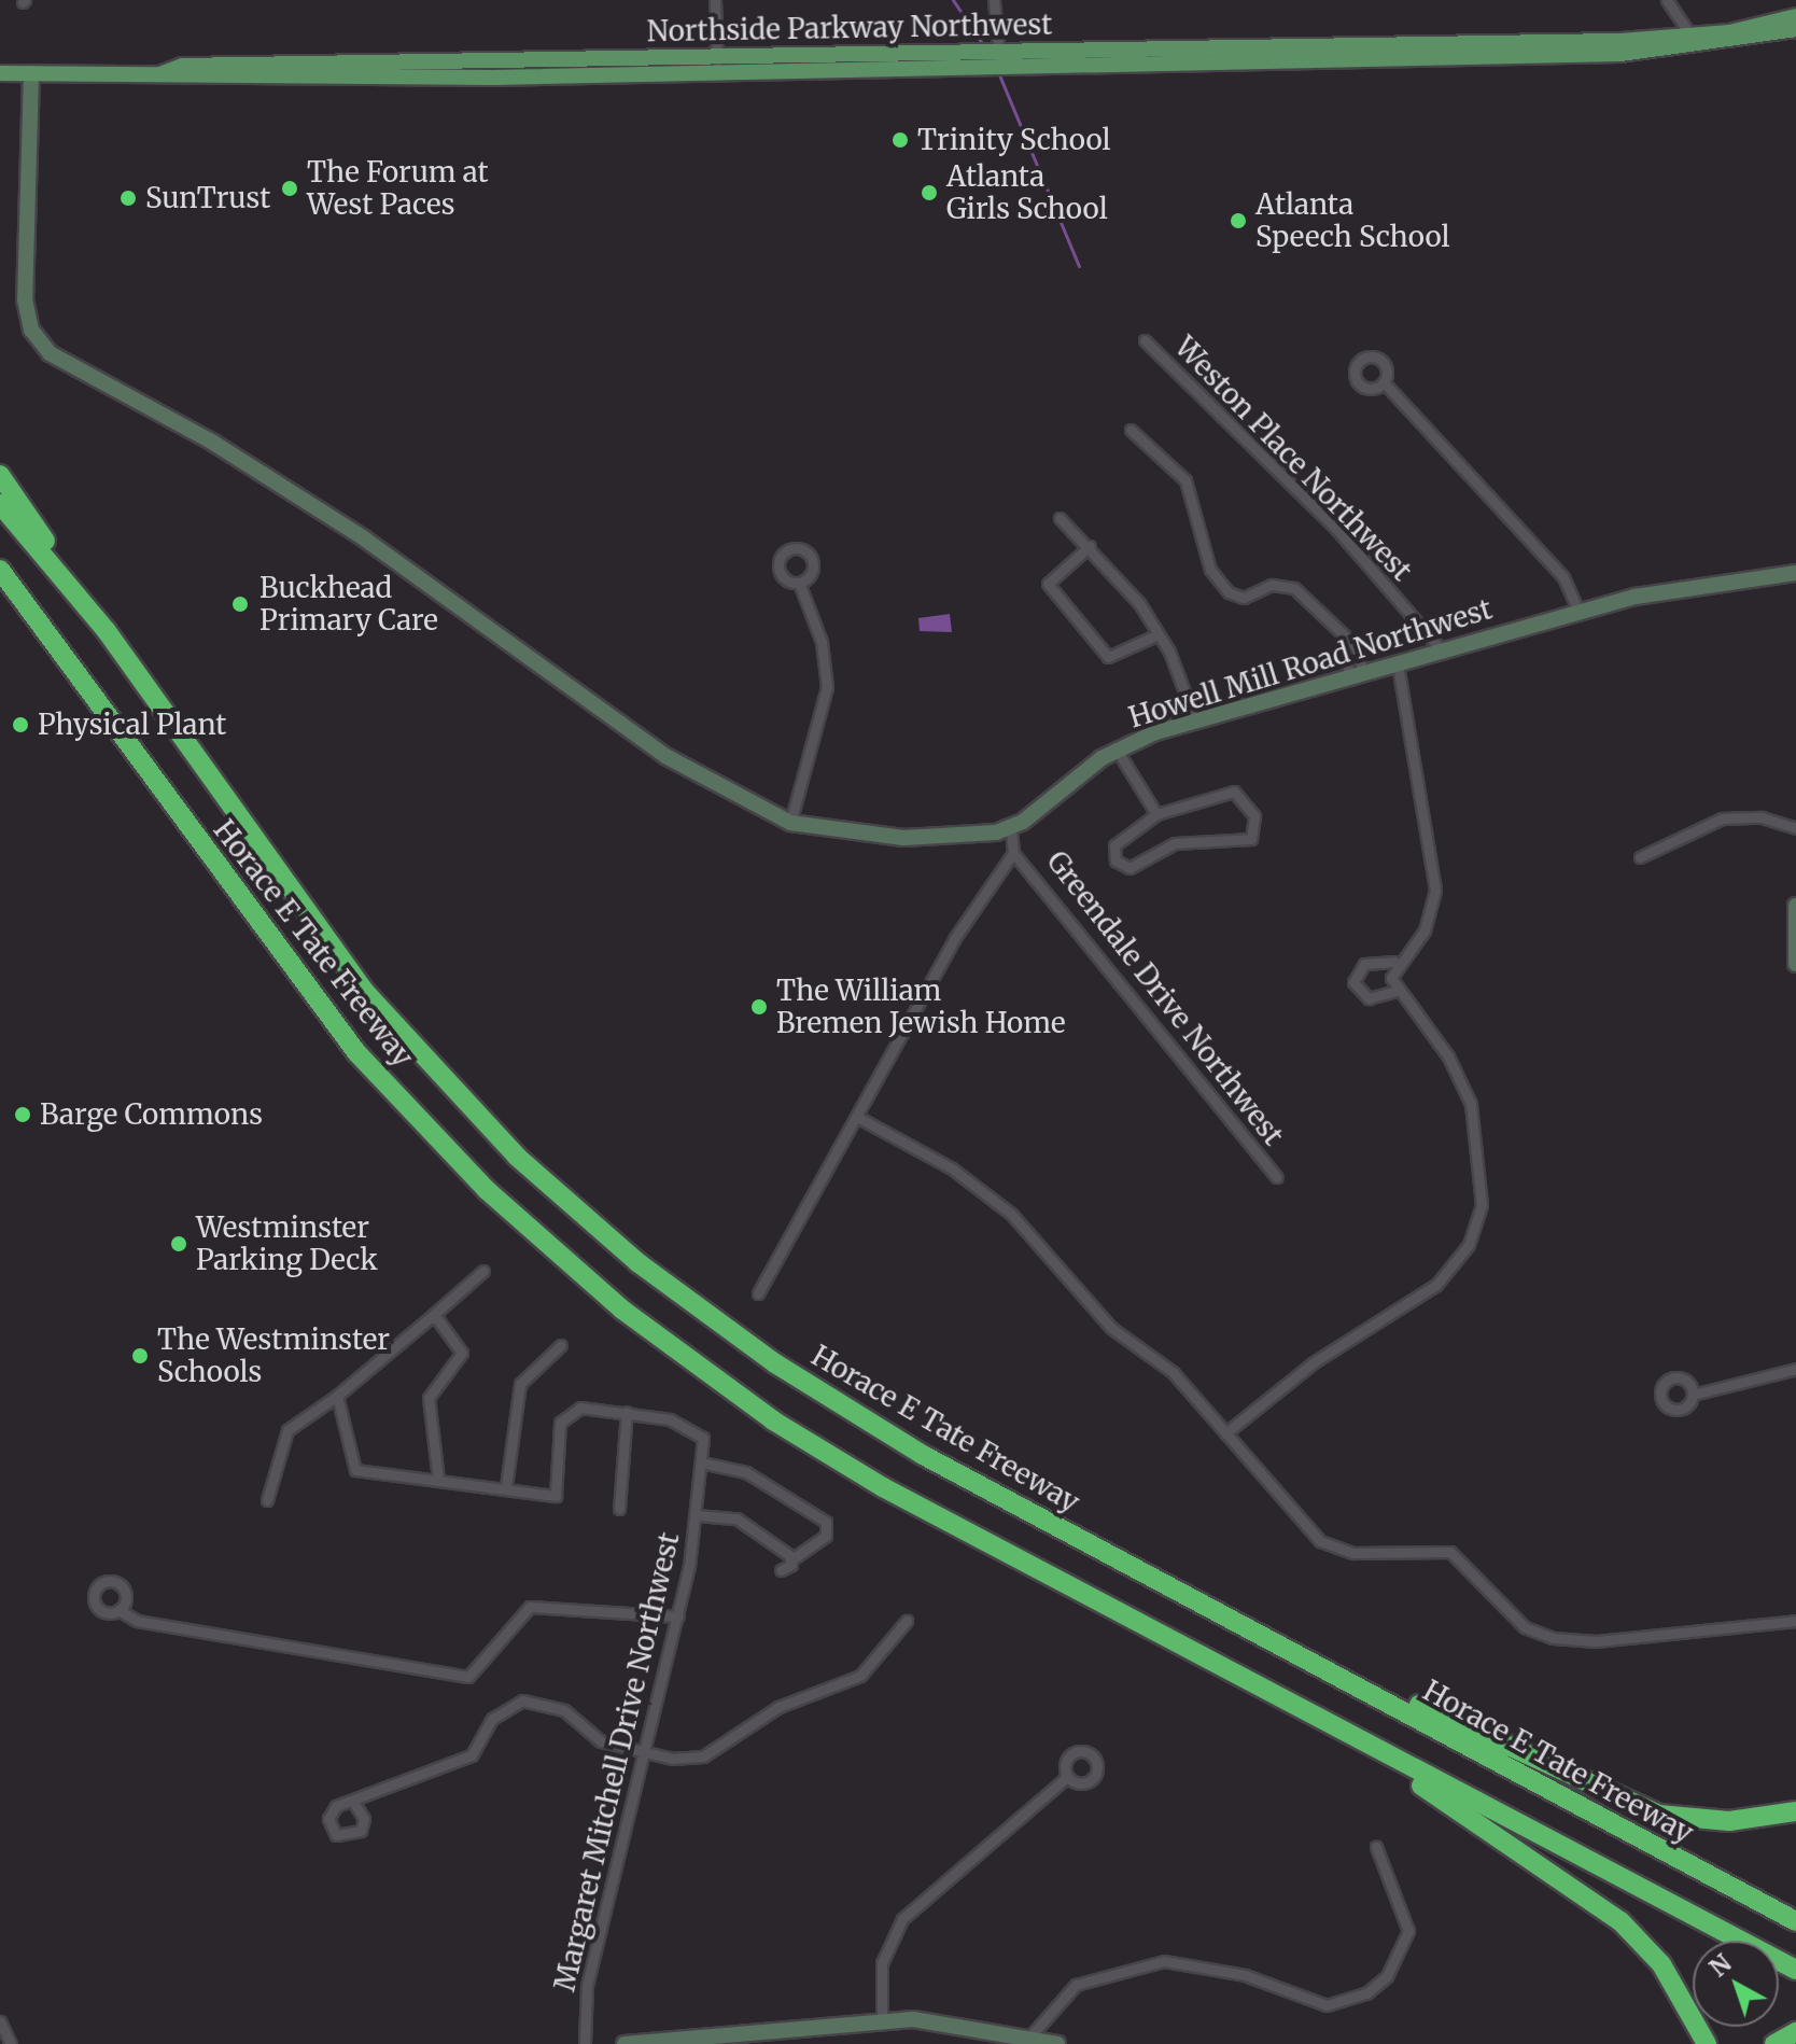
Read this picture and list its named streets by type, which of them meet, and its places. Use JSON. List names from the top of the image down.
{
  "streets": {
    "highway": ["Horace E Tate Freeway"],
    "main road": ["Northside Parkway Northwest", "Howell Mill Road Northwest"],
    "street": ["Weston Place Northwest", "Greendale Drive Northwest", "Margaret Mitchell Drive Northwest"]
  },
  "crossings": [
    ["Weston Place Northwest", "Howell Mill Road Northwest"]
  ],
  "places": [
    "Trinity School",
    "The Forum at West Paces",
    "Atlanta Girls School",
    "SunTrust",
    "Atlanta Speech School",
    "Buckhead Primary Care",
    "Physical Plant",
    "The William Bremen Jewish Home",
    "Barge Commons",
    "Westminster Parking Deck",
    "The Westminster Schools"
  ],
  "north": "top left"
}
